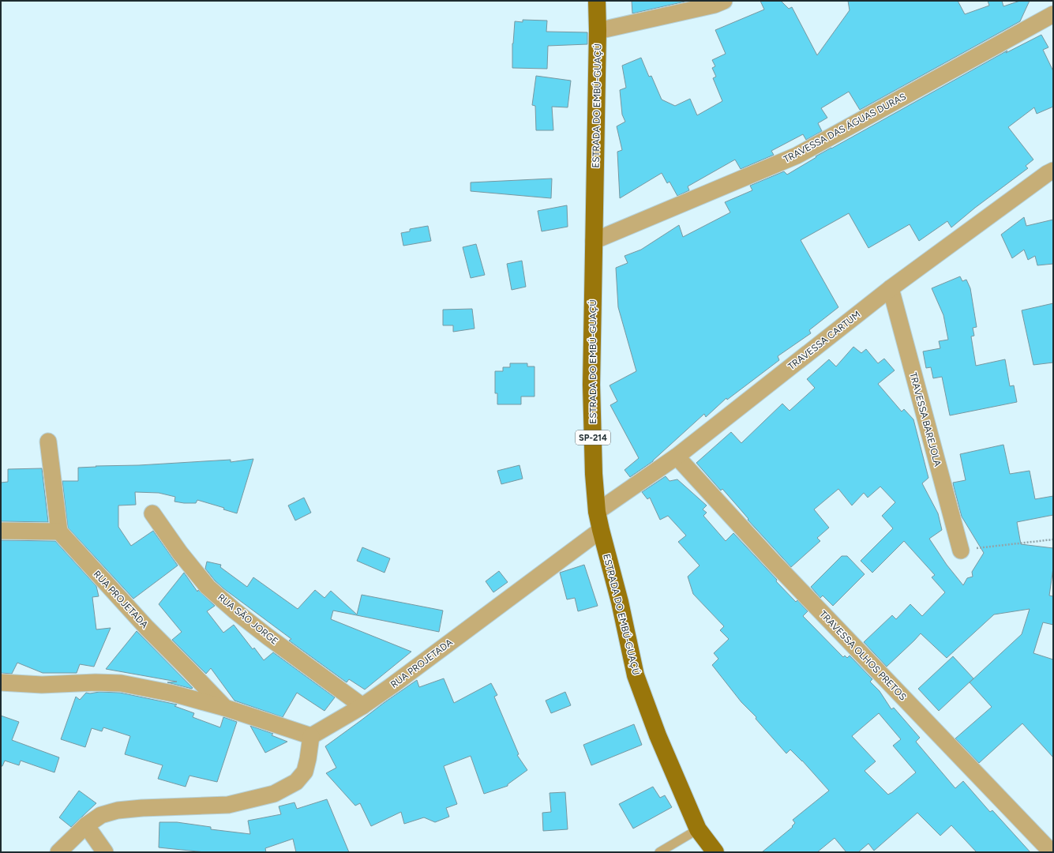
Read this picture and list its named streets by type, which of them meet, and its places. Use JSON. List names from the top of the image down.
{
  "streets": {
    "main road": ["ESTRADA DO EMBÚ-GUAÇÚ", "SP-214"],
    "street": [
      "TRAVESSA DAS ÁGUAS DURAS",
      "TRAVESSA CARTUM",
      "TRAVESSA BAREJOLA",
      "RUA PROJETADA",
      "RUA SÃO JORGE",
      "TRAVESSA OLHOS PRETOS"
    ]
  },
  "crossings": [
    ["ESTRADA DO EMBÚ-GUAÇÚ", "TRAVESSA DAS ÁGUAS DURAS"],
    ["ESTRADA DO EMBÚ-GUAÇÚ", "TRAVESSA CARTUM"],
    ["ESTRADA DO EMBÚ-GUAÇÚ", "RUA PROJETADA"],
    ["TRAVESSA CARTUM", "TRAVESSA BAREJOLA"],
    ["TRAVESSA CARTUM", "TRAVESSA OLHOS PRETOS"],
    ["RUA PROJETADA", "RUA SÃO JORGE"]
  ]
}
